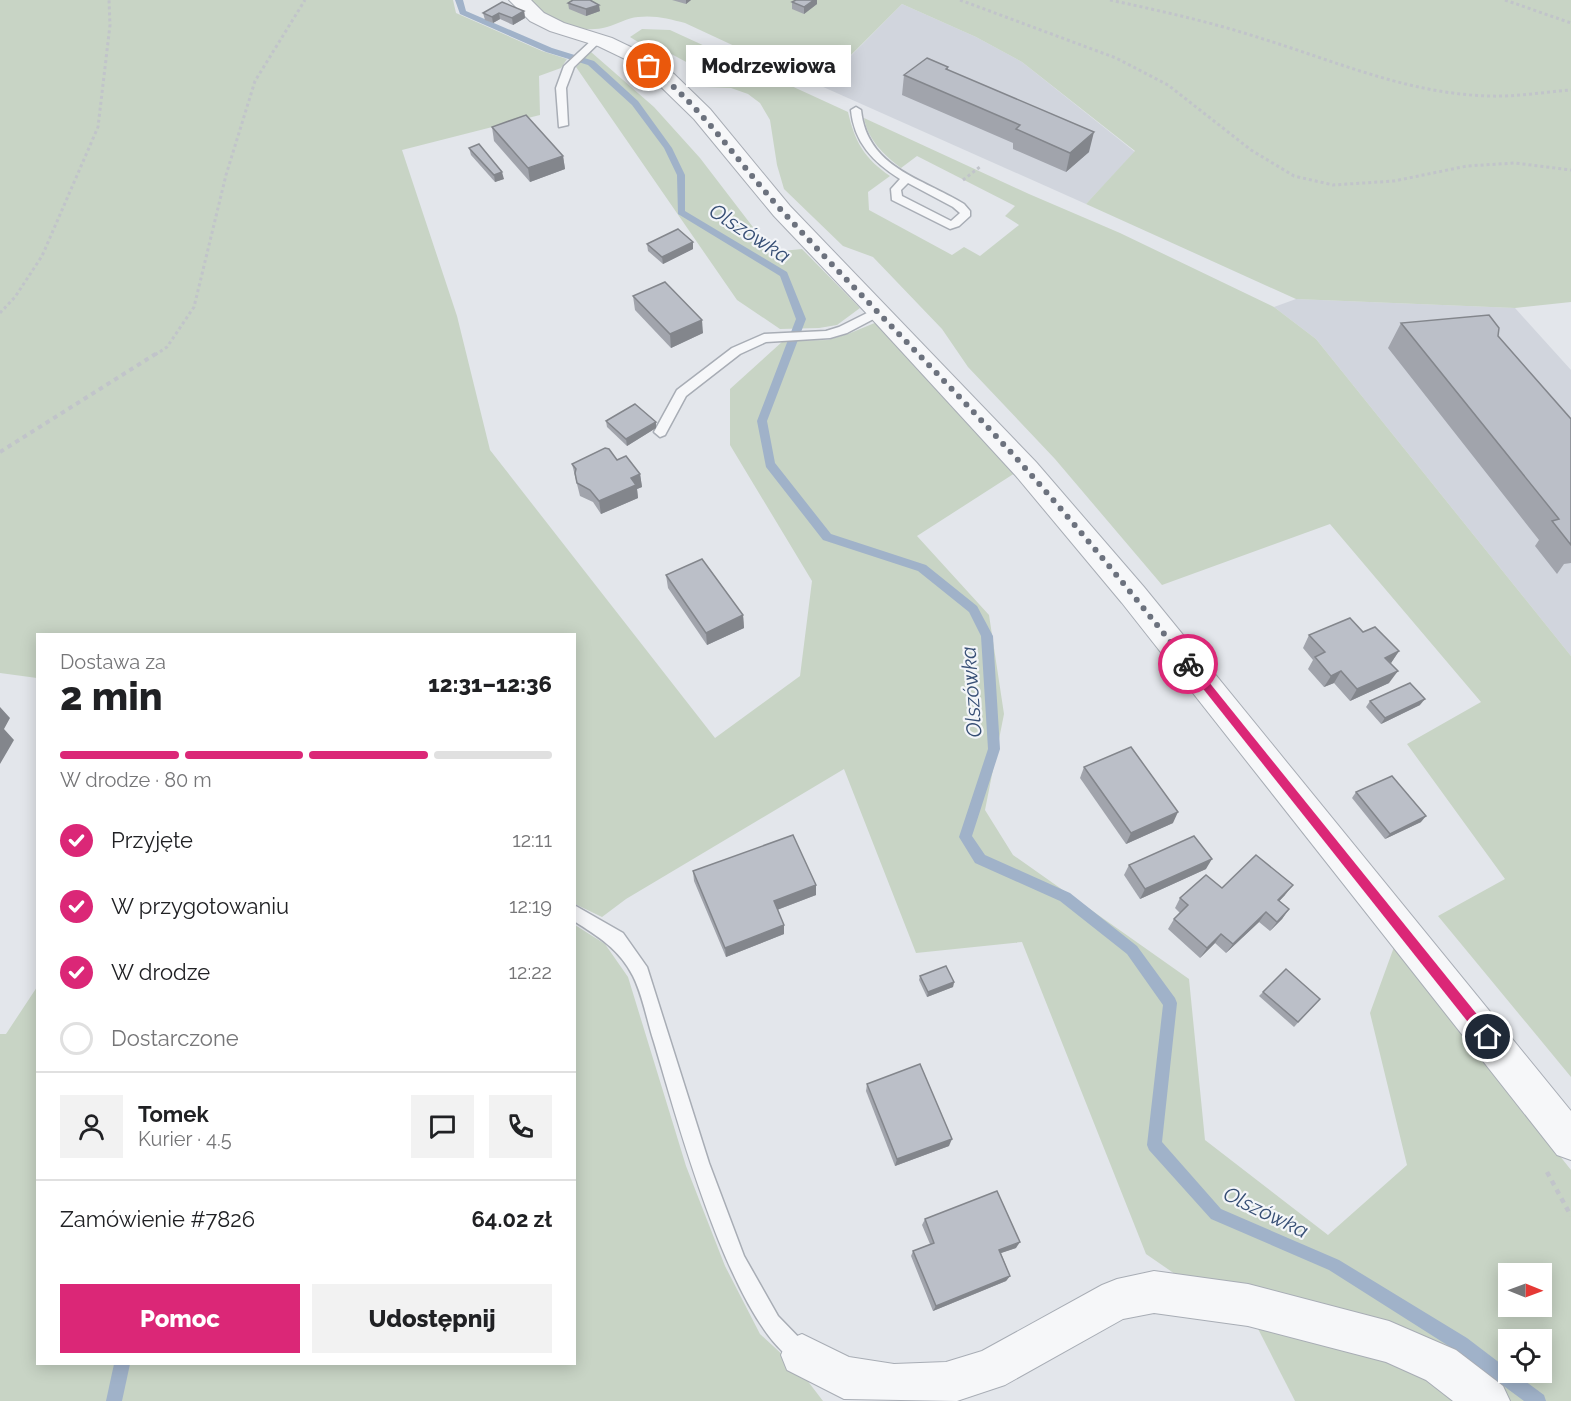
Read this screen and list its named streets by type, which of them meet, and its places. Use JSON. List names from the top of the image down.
{
  "water": ["Olszówka"],
  "places": ["Modrzewiowa"],
  "north": "right",
  "page": {
    "bubble": "Modrzewiowa",
    "heading": ["2 min", "Dostawa za", "12:31–12:36"],
    "panel": [
      "Tomek",
      "Kurier · 4.5",
      "Zamówienie #7826",
      "64.02 zł"
    ],
    "bar": "W drodze · 80 m",
    "list": [
      ["Przyjęte", "12:11"],
      ["W przygotowaniu", "12:19"],
      ["W drodze", "12:22"],
      "Dostarczone"
    ],
    "buttons": ["Pomoc", "Udostępnij"]
  }
}
